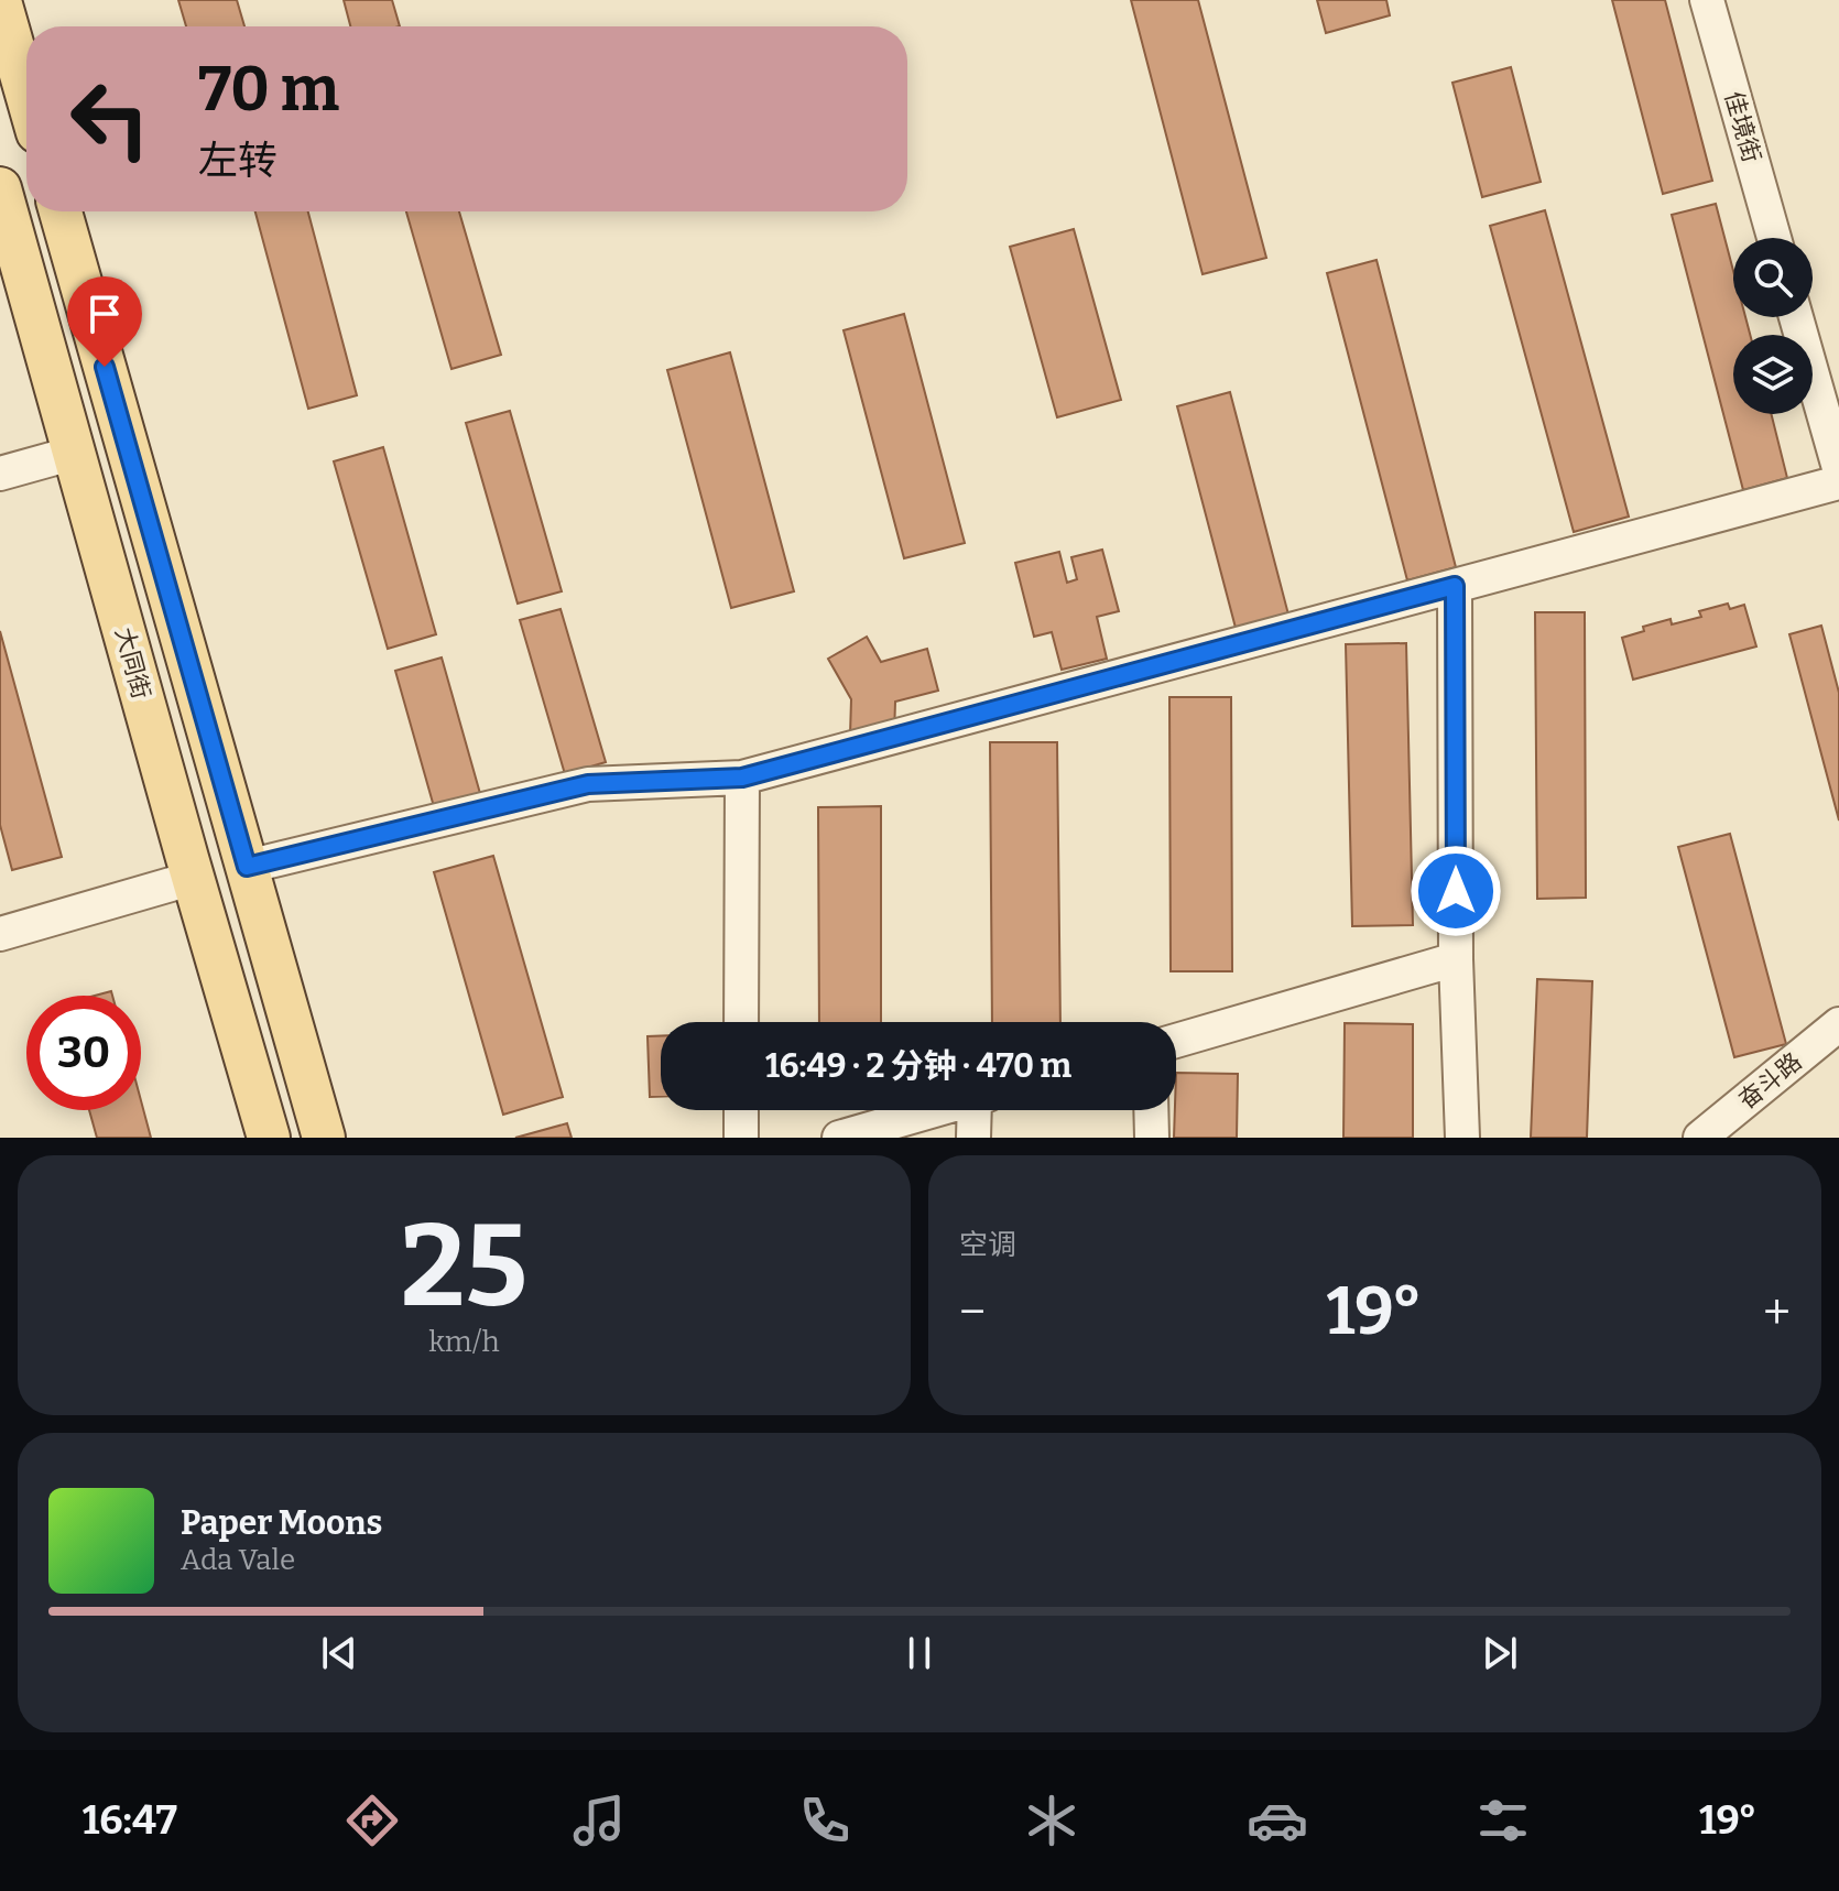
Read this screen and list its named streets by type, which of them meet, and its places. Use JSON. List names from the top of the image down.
{
  "streets": {
    "main road": ["大同街"],
    "street": ["佳境街", "奋斗路"]
  },
  "page": {
    "turn": ["70 m", "左转"],
    "limit": "30",
    "trip": "16:49 · 2 分钟 · 470 m",
    "tile": [
      ["25", "km/h"],
      "空调"
    ],
    "heat": ["−", "19°", "+"],
    "song": ["Paper Moons", "Ada Vale"],
    "tabs": ["16:47", "19°"]
  }
}
